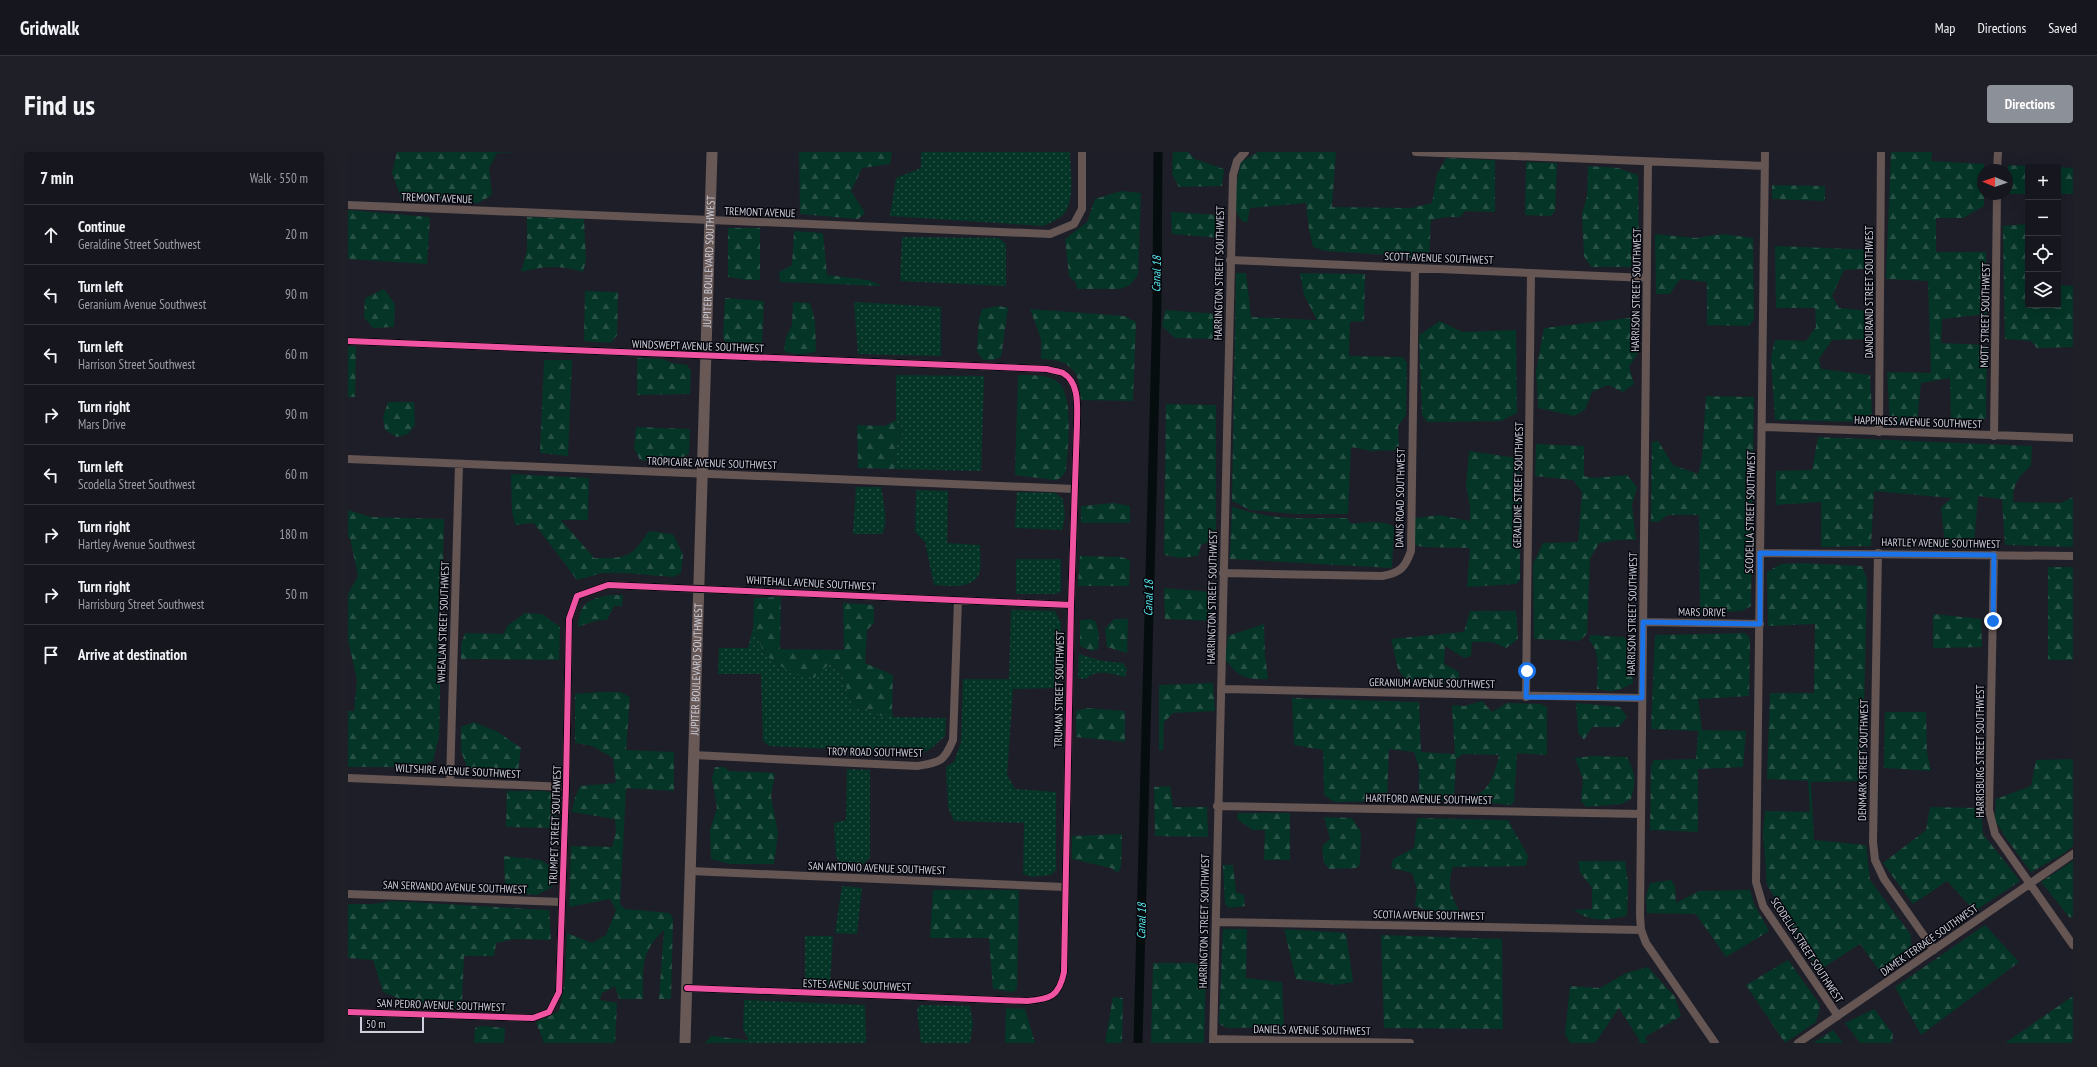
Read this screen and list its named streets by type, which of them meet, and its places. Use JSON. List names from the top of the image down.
{
  "streets": {
    "street": [
      "TREMONT AVENUE",
      "SCOTT AVENUE SOUTHWEST",
      "JUPITER BOULEVARD SOUTHWEST",
      "HARRINGTON STREET SOUTHWEST",
      "HARRISON STREET SOUTHWEST",
      "DANDURAND STREET SOUTHWEST",
      "MOTT STREET SOUTHWEST",
      "WINDSWEPT AVENUE SOUTHWEST",
      "HAPPINESS AVENUE SOUTHWEST",
      "TROPICAIRE AVENUE SOUTHWEST",
      "GERALDINE STREET SOUTHWEST",
      "DANIS ROAD SOUTHWEST",
      "SCODELLA STREET SOUTHWEST",
      "HARTLEY AVENUE SOUTHWEST",
      "WHITEHALL AVENUE SOUTHWEST",
      "MARS DRIVE",
      "WHEALAN STREET SOUTHWEST",
      "GERANIUM AVENUE SOUTHWEST",
      "TRUMAN STREET SOUTHWEST",
      "HARRISBURG STREET SOUTHWEST",
      "TROY ROAD SOUTHWEST",
      "DENMARK STREET SOUTHWEST",
      "WILTSHIRE AVENUE SOUTHWEST",
      "HARTFORD AVENUE SOUTHWEST",
      "TRUMPET STREET SOUTHWEST",
      "SAN ANTONIO AVENUE SOUTHWEST",
      "SAN SERVANDO AVENUE SOUTHWEST",
      "SCOTIA AVENUE SOUTHWEST",
      "DAMEK TERRACE SOUTHWEST",
      "ESTES AVENUE SOUTHWEST",
      "SAN PEDRO AVENUE SOUTHWEST",
      "DANIELS AVENUE SOUTHWEST"
    ]
  },
  "crossings": [
    ["TREMONT AVENUE", "JUPITER BOULEVARD SOUTHWEST"],
    ["SCOTT AVENUE SOUTHWEST", "HARRINGTON STREET SOUTHWEST"],
    ["SCOTT AVENUE SOUTHWEST", "HARRISON STREET SOUTHWEST"],
    ["SCOTT AVENUE SOUTHWEST", "GERALDINE STREET SOUTHWEST"],
    ["SCOTT AVENUE SOUTHWEST", "DANIS ROAD SOUTHWEST"],
    ["JUPITER BOULEVARD SOUTHWEST", "WINDSWEPT AVENUE SOUTHWEST"],
    ["JUPITER BOULEVARD SOUTHWEST", "TROPICAIRE AVENUE SOUTHWEST"],
    ["JUPITER BOULEVARD SOUTHWEST", "WHITEHALL AVENUE SOUTHWEST"],
    ["JUPITER BOULEVARD SOUTHWEST", "TROY ROAD SOUTHWEST"],
    ["JUPITER BOULEVARD SOUTHWEST", "SAN ANTONIO AVENUE SOUTHWEST"],
    ["JUPITER BOULEVARD SOUTHWEST", "ESTES AVENUE SOUTHWEST"],
    ["HARRINGTON STREET SOUTHWEST", "DANIS ROAD SOUTHWEST"],
    ["HARRINGTON STREET SOUTHWEST", "GERANIUM AVENUE SOUTHWEST"],
    ["HARRINGTON STREET SOUTHWEST", "HARTFORD AVENUE SOUTHWEST"],
    ["HARRINGTON STREET SOUTHWEST", "SCOTIA AVENUE SOUTHWEST"],
    ["HARRINGTON STREET SOUTHWEST", "DANIELS AVENUE SOUTHWEST"],
    ["HARRISON STREET SOUTHWEST", "MARS DRIVE"],
    ["HARRISON STREET SOUTHWEST", "GERANIUM AVENUE SOUTHWEST"],
    ["HARRISON STREET SOUTHWEST", "HARTFORD AVENUE SOUTHWEST"],
    ["HARRISON STREET SOUTHWEST", "SCOTIA AVENUE SOUTHWEST"],
    ["DANDURAND STREET SOUTHWEST", "HAPPINESS AVENUE SOUTHWEST"],
    ["MOTT STREET SOUTHWEST", "HAPPINESS AVENUE SOUTHWEST"],
    ["WINDSWEPT AVENUE SOUTHWEST", "TRUMAN STREET SOUTHWEST"],
    ["HAPPINESS AVENUE SOUTHWEST", "SCODELLA STREET SOUTHWEST"],
    ["TROPICAIRE AVENUE SOUTHWEST", "WHEALAN STREET SOUTHWEST"],
    ["TROPICAIRE AVENUE SOUTHWEST", "TRUMAN STREET SOUTHWEST"],
    ["GERALDINE STREET SOUTHWEST", "GERANIUM AVENUE SOUTHWEST"],
    ["SCODELLA STREET SOUTHWEST", "HARTLEY AVENUE SOUTHWEST"],
    ["SCODELLA STREET SOUTHWEST", "MARS DRIVE"],
    ["SCODELLA STREET SOUTHWEST", "DAMEK TERRACE SOUTHWEST"],
    ["HARTLEY AVENUE SOUTHWEST", "HARRISBURG STREET SOUTHWEST"],
    ["HARTLEY AVENUE SOUTHWEST", "DENMARK STREET SOUTHWEST"],
    ["WHITEHALL AVENUE SOUTHWEST", "TRUMAN STREET SOUTHWEST"],
    ["WHITEHALL AVENUE SOUTHWEST", "TROY ROAD SOUTHWEST"],
    ["WHITEHALL AVENUE SOUTHWEST", "TRUMPET STREET SOUTHWEST"],
    ["WHEALAN STREET SOUTHWEST", "WILTSHIRE AVENUE SOUTHWEST"],
    ["TRUMAN STREET SOUTHWEST", "SAN ANTONIO AVENUE SOUTHWEST"],
    ["TRUMAN STREET SOUTHWEST", "ESTES AVENUE SOUTHWEST"],
    ["HARRISBURG STREET SOUTHWEST", "DAMEK TERRACE SOUTHWEST"],
    ["DENMARK STREET SOUTHWEST", "DAMEK TERRACE SOUTHWEST"],
    ["WILTSHIRE AVENUE SOUTHWEST", "TRUMPET STREET SOUTHWEST"],
    ["TRUMPET STREET SOUTHWEST", "SAN SERVANDO AVENUE SOUTHWEST"],
    ["TRUMPET STREET SOUTHWEST", "SAN PEDRO AVENUE SOUTHWEST"]
  ],
  "water": ["Canal 18"],
  "scale_bar": "50 m",
  "north": "left",
  "page": {
    "header": "Gridwalk",
    "nav": ["Map", "Directions", "Saved"],
    "buttons": "Directions",
    "title": "Find us",
    "heading": ["7 min", "Walk · 550 m"],
    "map_buttons": ["+", "−"],
    "list": [
      ["Continue", "Geraldine Street Southwest", "20 m"],
      ["Turn left", "Geranium Avenue Southwest", "90 m"],
      ["Turn left", "Harrison Street Southwest", "60 m"],
      ["Turn right", "Mars Drive", "90 m"],
      ["Turn left", "Scodella Street Southwest", "60 m"],
      ["Turn right", "Hartley Avenue Southwest", "180 m"],
      ["Turn right", "Harrisburg Street Southwest", "50 m"],
      "Arrive at destination"
    ],
    "scale": "50 m"
  }
}
